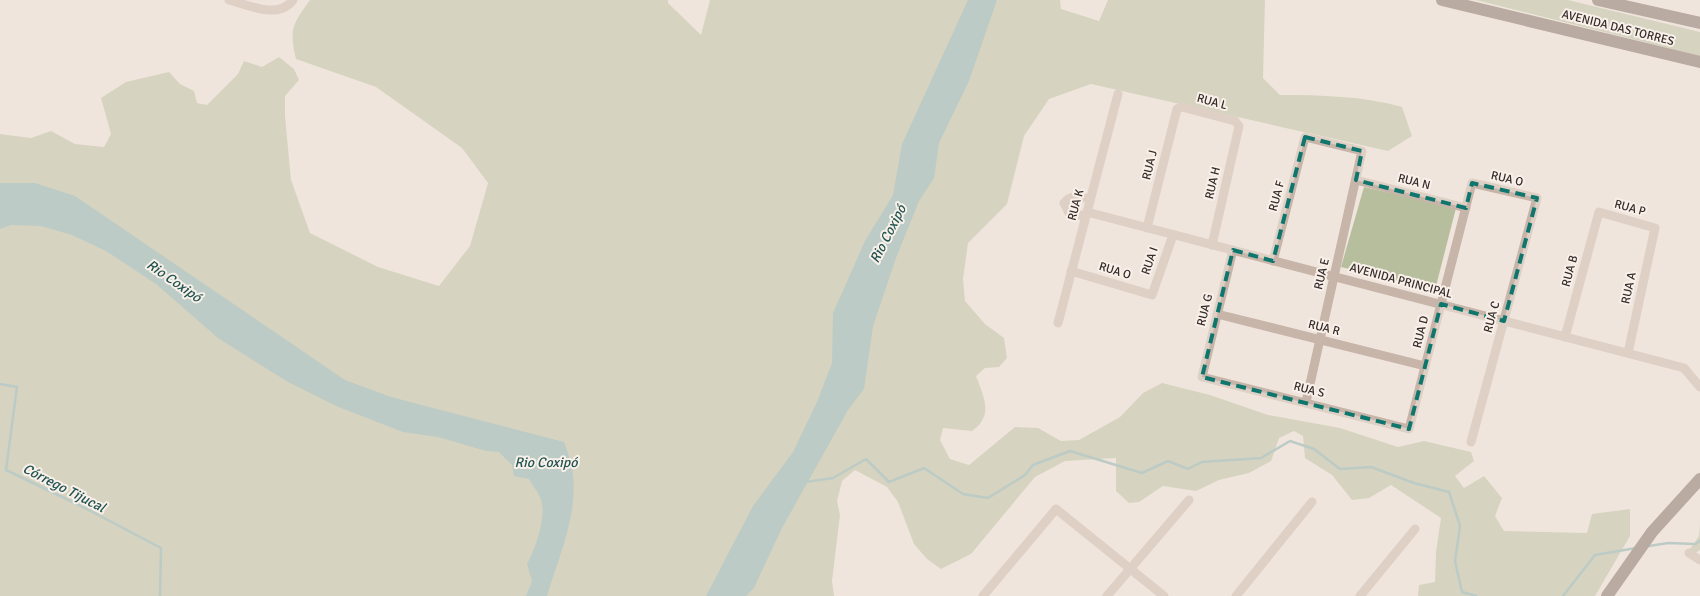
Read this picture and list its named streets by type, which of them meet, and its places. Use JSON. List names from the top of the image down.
{
  "streets": {
    "main road": ["AVENIDA DAS TORRES"],
    "street": [
      "RUA L",
      "RUA J",
      "RUA O",
      "RUA N",
      "RUA H",
      "RUA F",
      "RUA K",
      "RUA P",
      "RUA I",
      "RUA B",
      "RUA E",
      "AVENIDA PRINCIPAL",
      "RUA A",
      "RUA G",
      "RUA C",
      "RUA R",
      "RUA D",
      "RUA S"
    ]
  },
  "crossings": [
    ["RUA L", "RUA J"],
    ["RUA L", "RUA H"],
    ["RUA J", "AVENIDA PRINCIPAL"],
    ["RUA O", "RUA K"],
    ["RUA O", "RUA I"],
    ["RUA O", "RUA C"],
    ["RUA O", "RUA D"],
    ["RUA N", "RUA E"],
    ["RUA N", "RUA D"],
    ["RUA H", "AVENIDA PRINCIPAL"],
    ["RUA F", "RUA E"],
    ["RUA F", "AVENIDA PRINCIPAL"],
    ["RUA K", "AVENIDA PRINCIPAL"],
    ["RUA P", "RUA B"],
    ["RUA P", "RUA A"],
    ["RUA I", "AVENIDA PRINCIPAL"],
    ["RUA B", "AVENIDA PRINCIPAL"],
    ["RUA E", "AVENIDA PRINCIPAL"],
    ["RUA E", "RUA R"],
    ["RUA E", "RUA S"],
    ["AVENIDA PRINCIPAL", "RUA A"],
    ["AVENIDA PRINCIPAL", "RUA G"],
    ["AVENIDA PRINCIPAL", "RUA C"],
    ["AVENIDA PRINCIPAL", "RUA D"],
    ["RUA G", "RUA R"],
    ["RUA G", "RUA S"],
    ["RUA R", "RUA D"],
    ["RUA D", "RUA S"]
  ],
  "water": ["Rio Coxipó", "Córrego Tijucal"]
}
